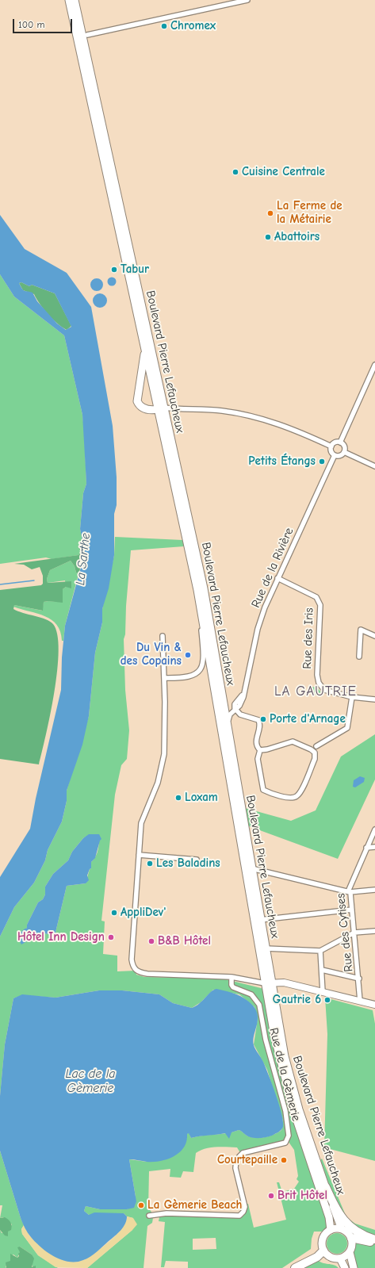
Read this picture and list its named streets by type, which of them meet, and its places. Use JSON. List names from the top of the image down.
{
  "streets": {
    "main road": ["Boulevard Pierre Lefaucheux"],
    "street": [
      "Rue de la Rivière",
      "Rue des Iris",
      "Rue des Cytises",
      "Rue de la Gèmerie"
    ]
  },
  "crossings": [
    ["Boulevard Pierre Lefaucheux", "Rue de la Rivière"],
    ["Rue de la Rivière", "Rue des Iris"]
  ],
  "districts": ["LA GAUTRIE"],
  "water": ["La Sarthe", "Lac de la Gèmerie"],
  "places": [
    "Chromex",
    "Cuisine Centrale",
    "La Ferme de la Métairie",
    "Abattoirs",
    "Tabur",
    "Petits Étangs",
    "Du Vin & des Copains",
    "Porte d'Arnage",
    "Loxam",
    "Les Baladins",
    "AppliDev'",
    "Hôtel Inn Design",
    "B&B Hôtel",
    "Gautrie 6",
    "Courtepaille",
    "Brit Hôtel",
    "La Gèmerie Beach"
  ],
  "scale_bar": "100 m"
}
